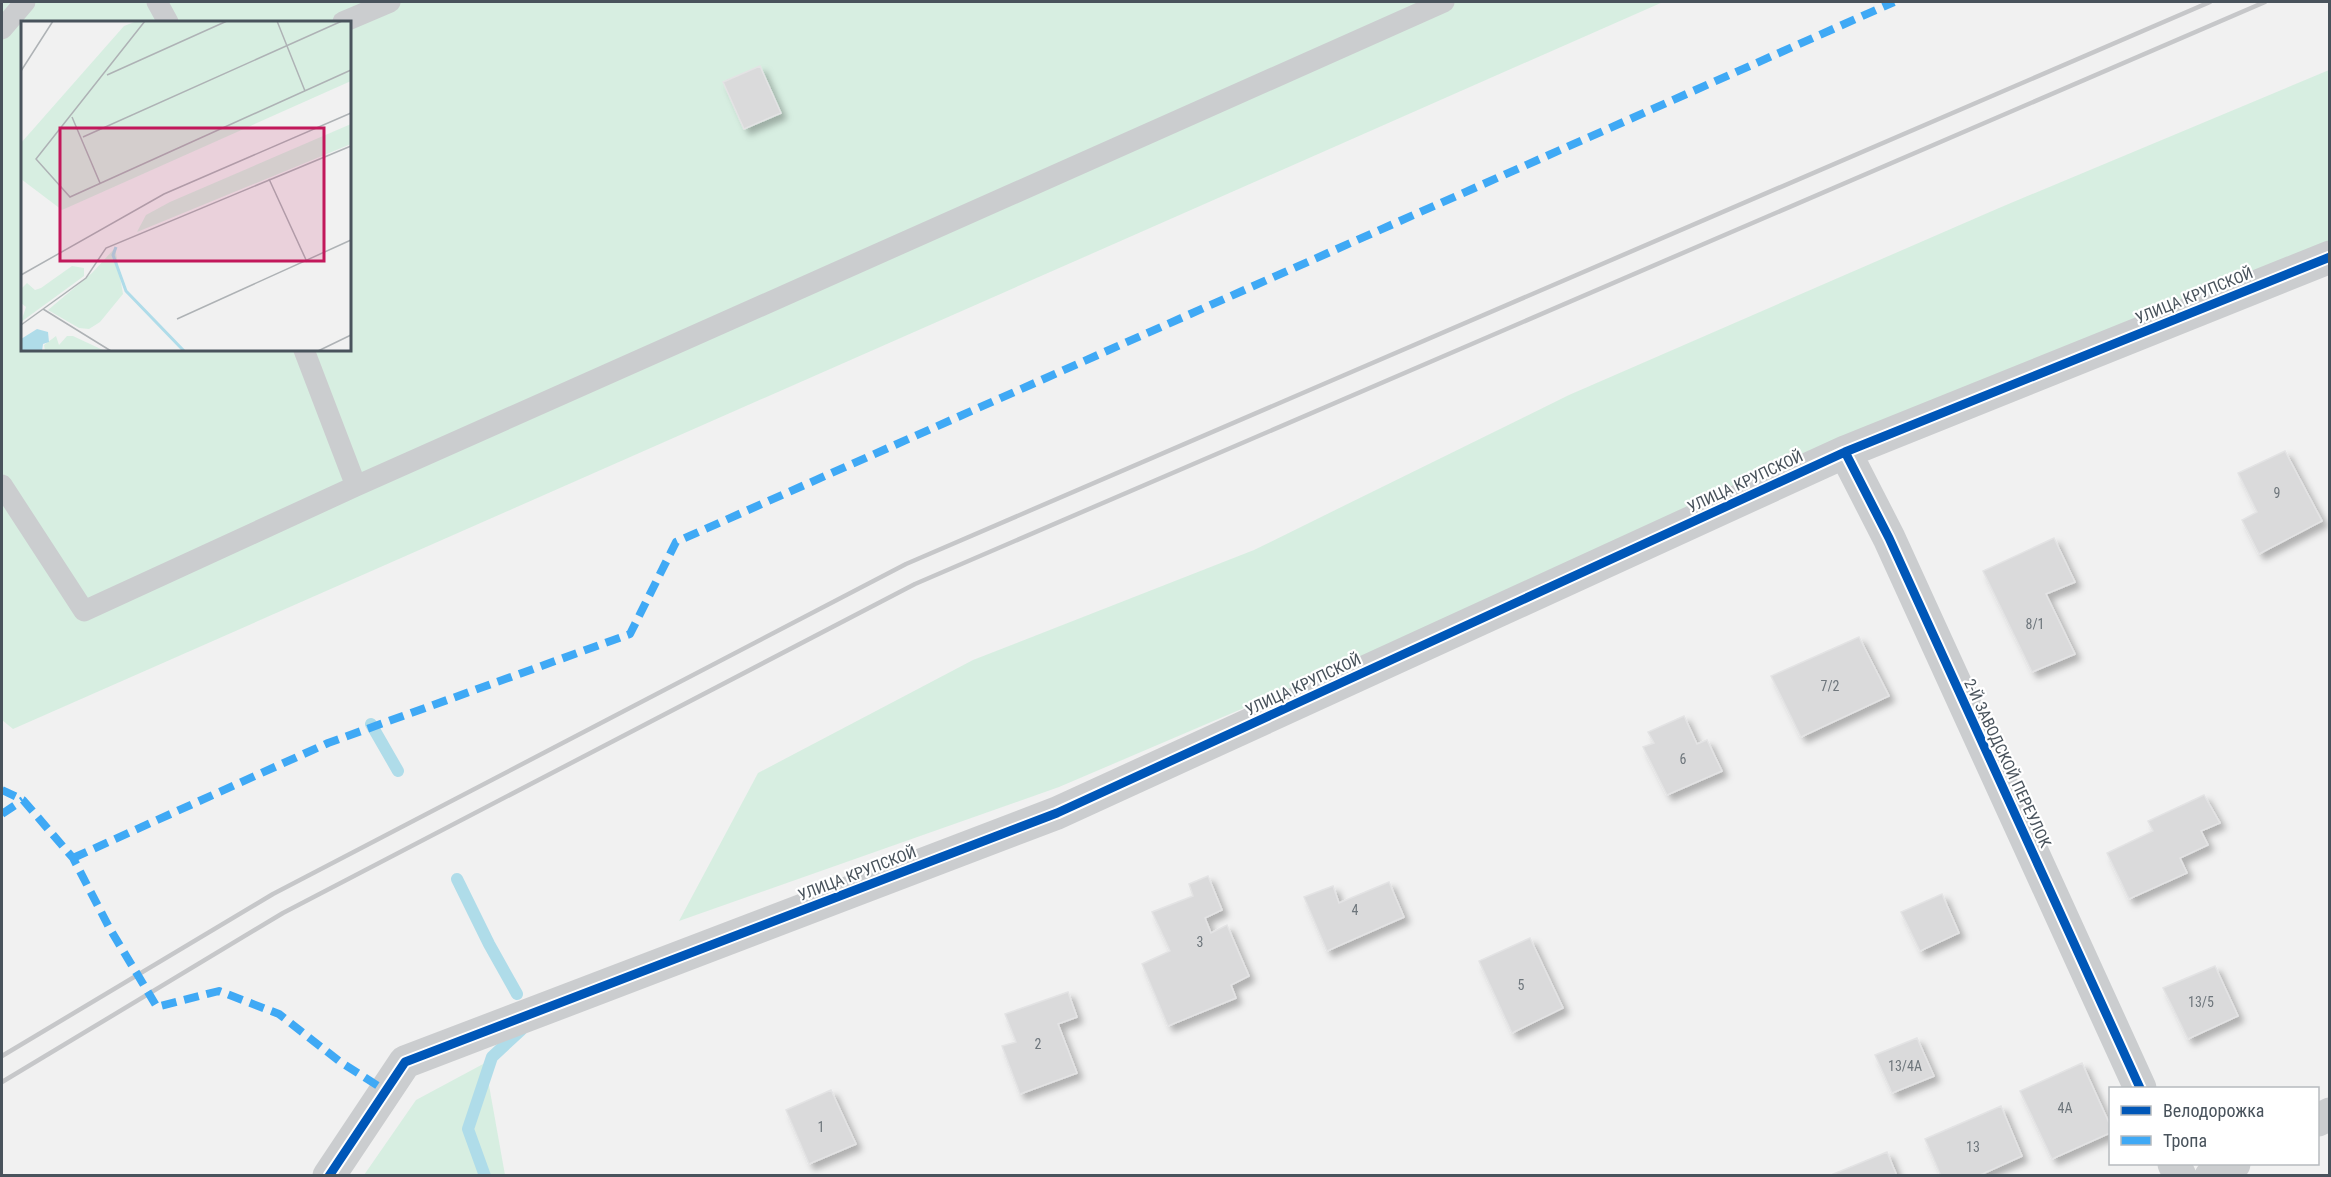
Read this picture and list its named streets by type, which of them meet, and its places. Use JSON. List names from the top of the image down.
{
  "streets": {
    "street": ["УЛИЦА КРУПСКОЙ", "2-Й ЗАВОДСКОЙ ПЕРЕУЛОК"]
  },
  "crossings": [
    ["УЛИЦА КРУПСКОЙ", "2-Й ЗАВОДСКОЙ ПЕРЕУЛОК"]
  ],
  "house_numbers": [
    "9",
    "8/1",
    "7/2",
    "6",
    "4",
    "3",
    "5",
    "13/5",
    "2",
    "13/4А",
    "4А",
    "1",
    "13"
  ],
  "legend": ["Велодорожка", "Тропа"]
}
